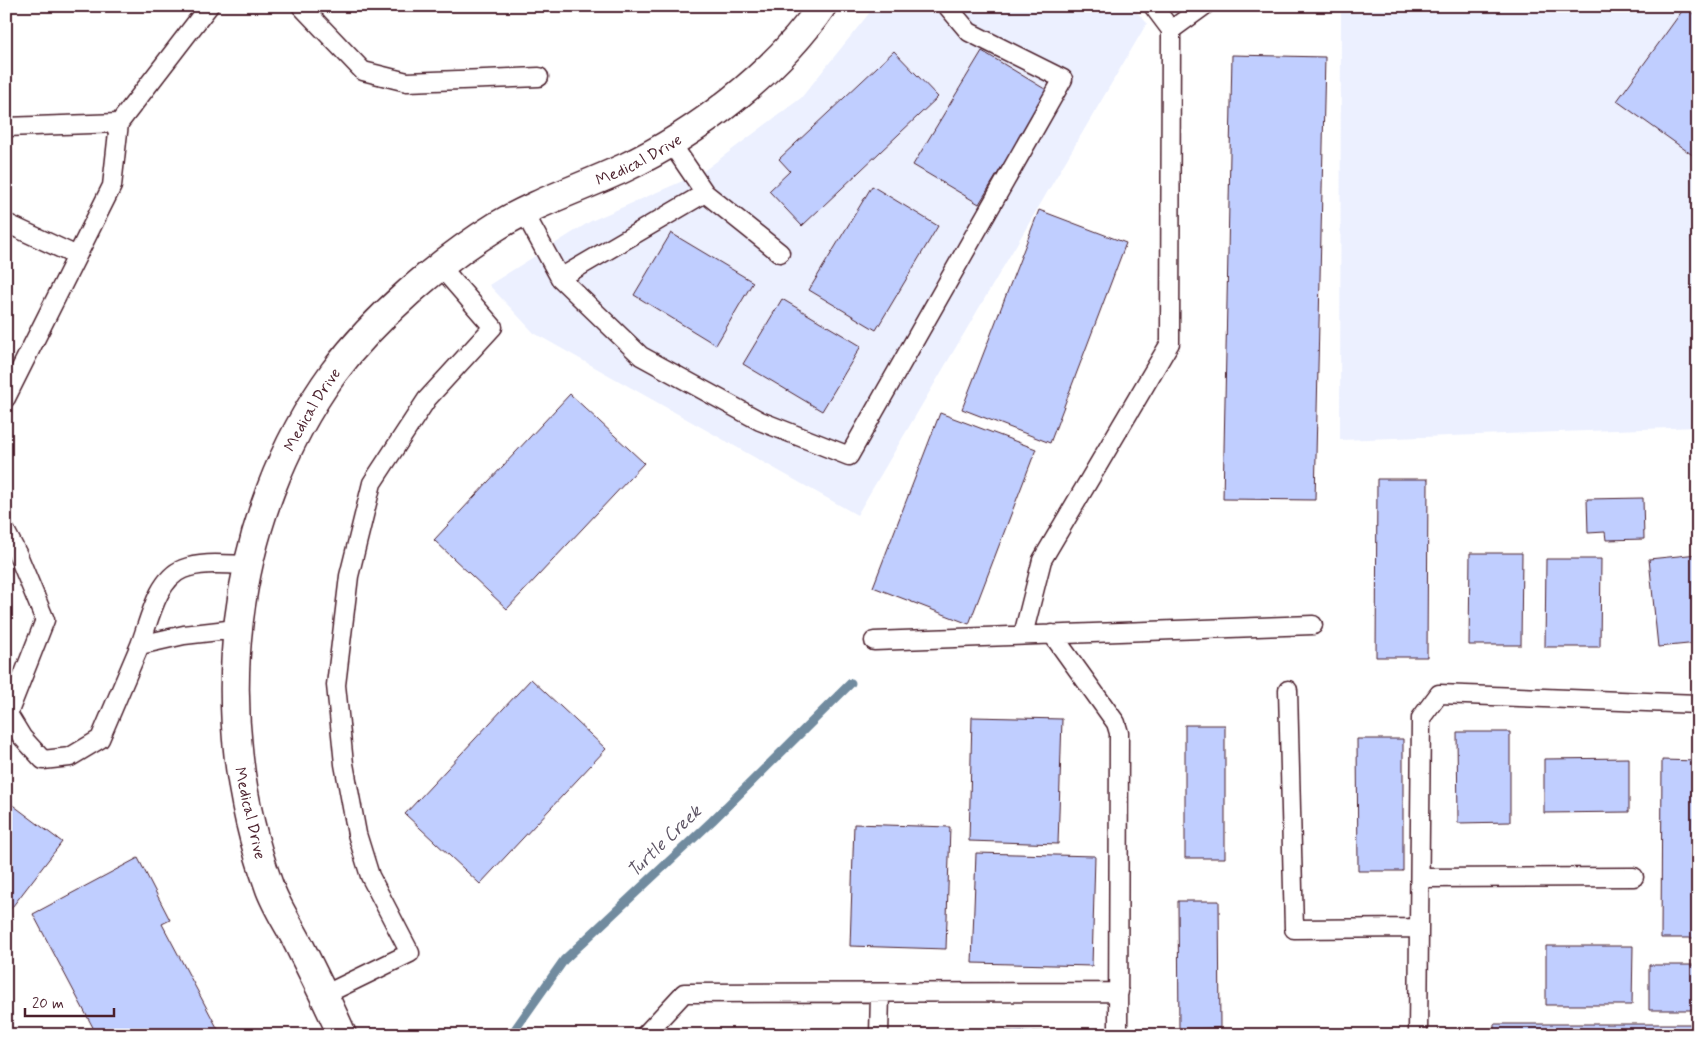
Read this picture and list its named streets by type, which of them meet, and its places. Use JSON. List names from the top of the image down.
{
  "streets": {
    "street": ["Medical Drive"]
  },
  "water": ["Turtle Creek"],
  "scale_bar": "20 m"
}
